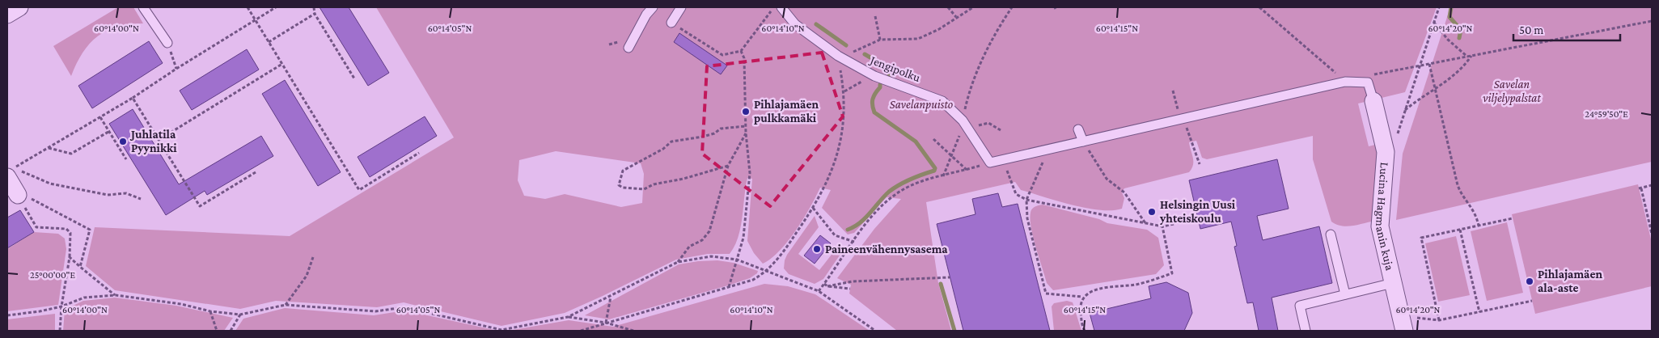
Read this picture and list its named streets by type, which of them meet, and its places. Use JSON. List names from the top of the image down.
{
  "streets": {
    "street": ["Lucina Hagmanin kuja"],
    "lane": ["Jengipolku"]
  },
  "parks": ["Savelan viljelypalstat", "Savelanpuisto"],
  "places": [
    "Pihlajamäen pulkkamäki",
    "Juhlatila Pyynikki",
    "Helsingin Uusi yhteiskoulu",
    "Paineenvähennysasema",
    "Pihlajamäen ala-aste"
  ],
  "scale_bar": "50 m",
  "coordinates": [
    "60°14'00\"N",
    "60°14'05\"N",
    "60°14'10\"N",
    "60°14'15\"N",
    "60°14'20\"N",
    "24°59'50\"E",
    "25°00'00\"E"
  ]
}
